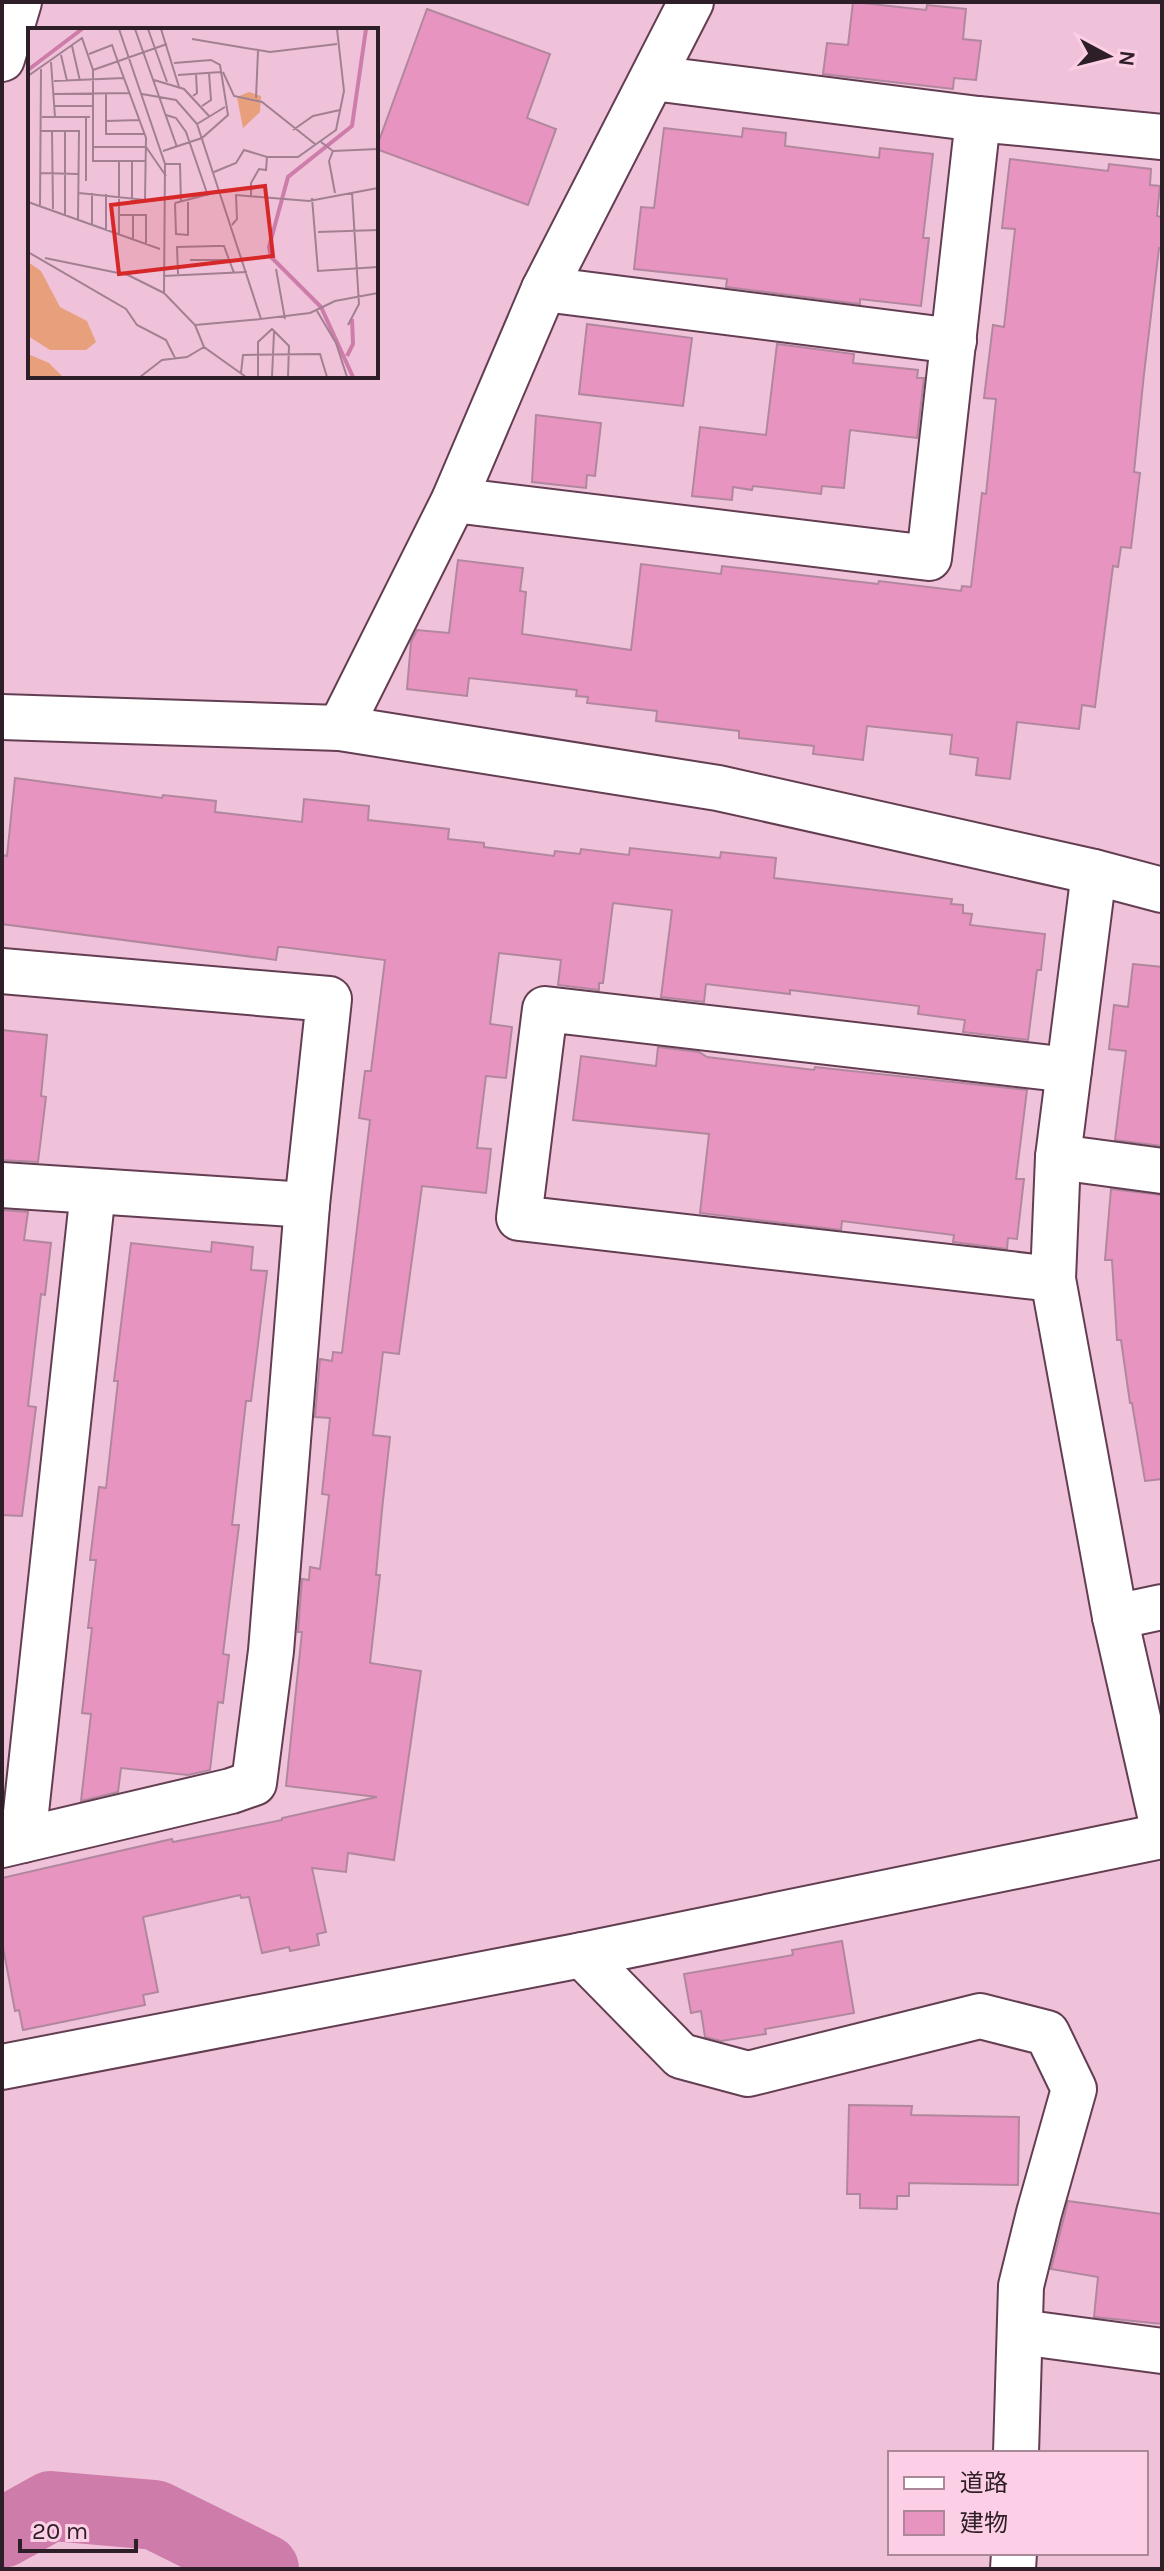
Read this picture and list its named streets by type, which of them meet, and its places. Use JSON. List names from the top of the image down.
{
  "legend": ["道路", "建物"],
  "scale_bar": "20 m",
  "north": "right"
}
